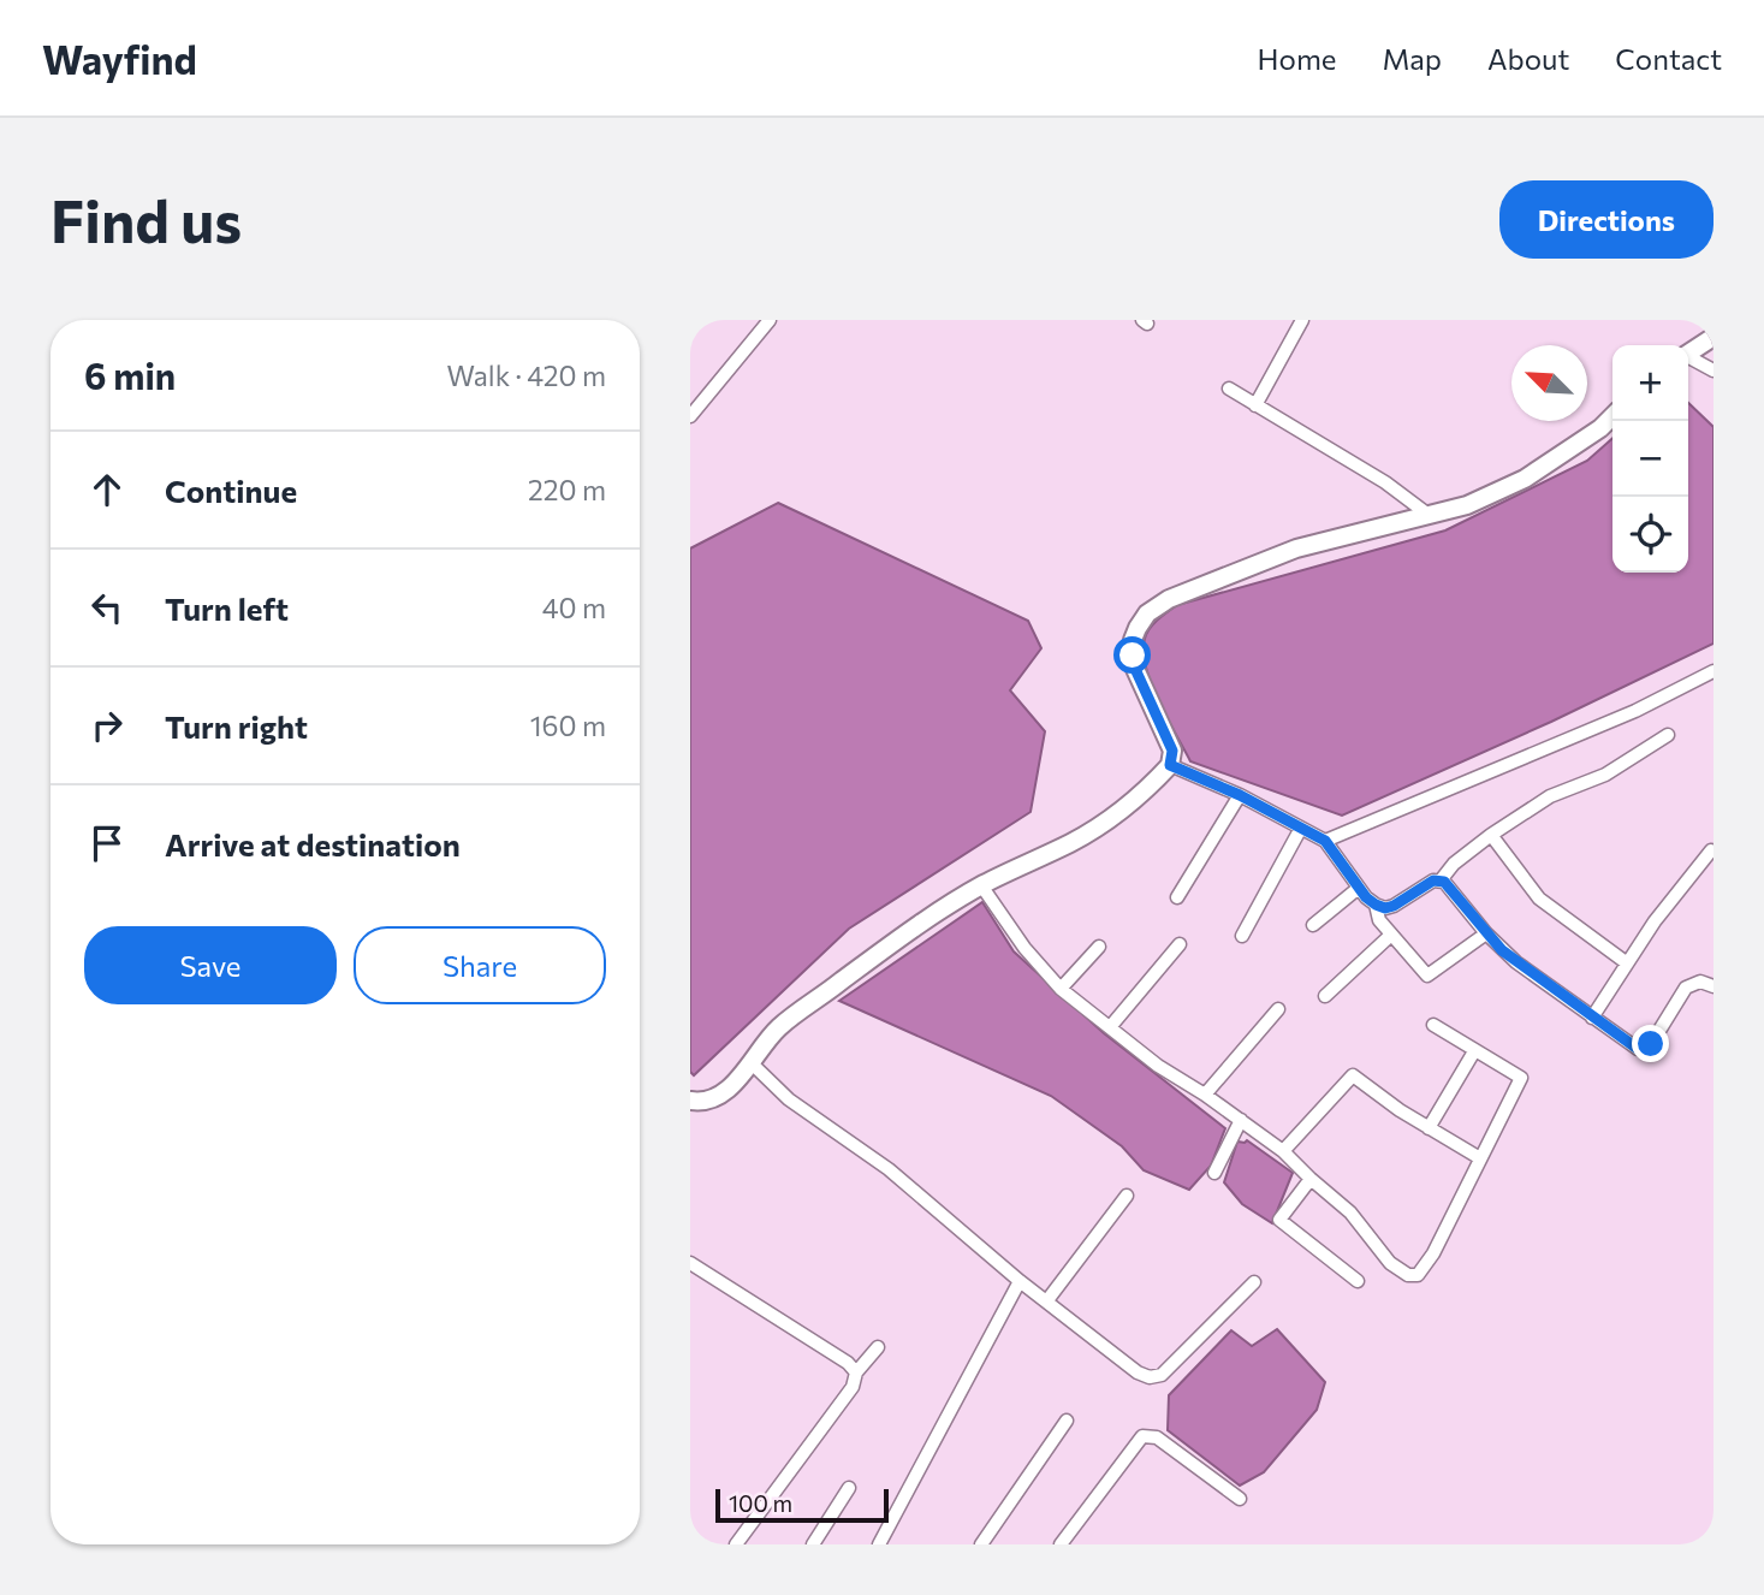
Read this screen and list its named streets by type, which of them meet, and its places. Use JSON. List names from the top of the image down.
{
  "scale_bar": "100 m",
  "north": "top left",
  "page": {
    "header": "Wayfind",
    "nav": [
      "Home",
      "Map",
      "About",
      "Contact"
    ],
    "buttons": [
      "Directions",
      ["Save", "Share"]
    ],
    "title": "Find us",
    "heading": ["6 min", "Walk · 420 m"],
    "map_buttons": ["+", "−"],
    "list": [
      ["Continue", "220 m"],
      ["Turn left", "40 m"],
      ["Turn right", "160 m"],
      "Arrive at destination"
    ],
    "scale": "100 m"
  }
}
